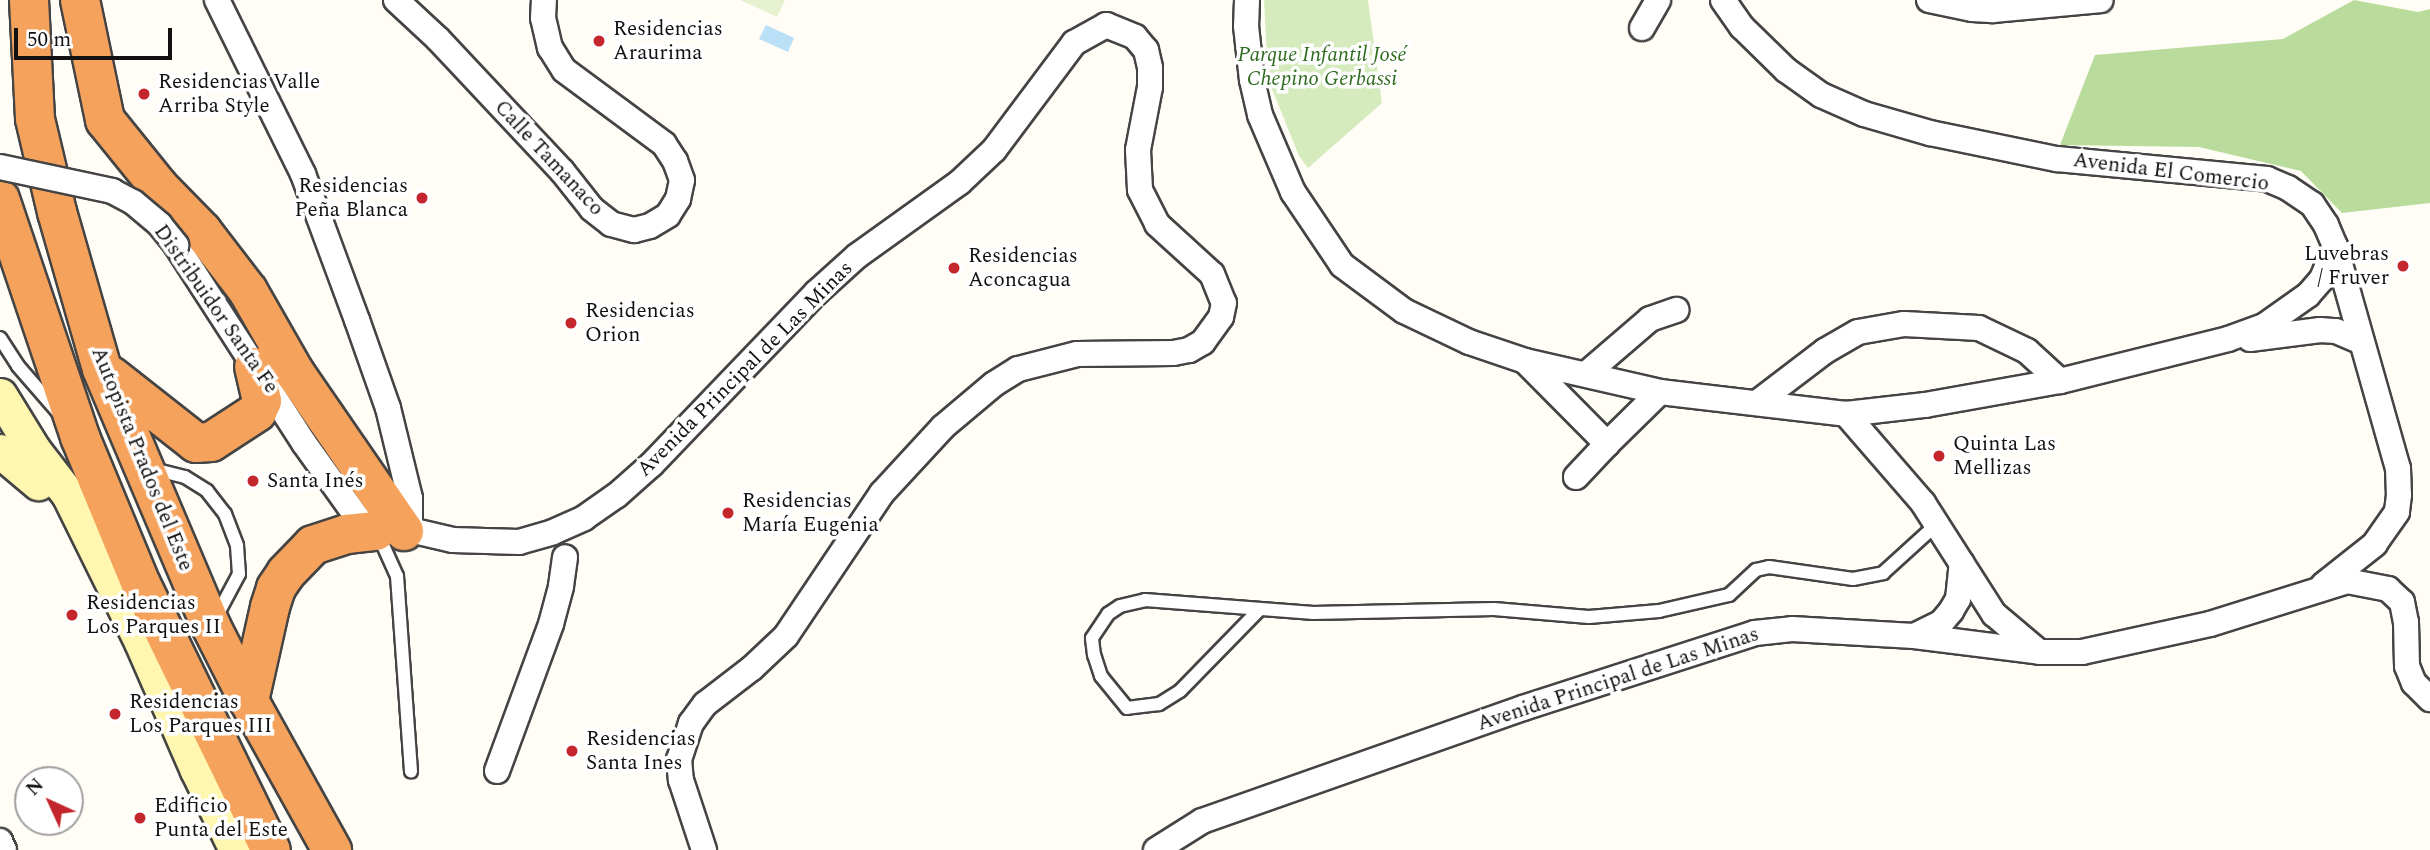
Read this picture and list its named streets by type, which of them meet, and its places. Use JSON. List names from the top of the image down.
{
  "streets": {
    "highway": ["Autopista Prados del Este"],
    "street": [
      "Calle Tamanaco",
      "Avenida El Comercio",
      "Distribuidor Santa Fe",
      "Avenida Principal de Las Minas"
    ]
  },
  "crossings": [
    ["Avenida El Comercio", "Avenida Principal de Las Minas"],
    ["Distribuidor Santa Fe", "Avenida Principal de Las Minas"]
  ],
  "parks": ["Parque Infantil José Chepino Gerbassi"],
  "places": [
    "Residencias Araurima",
    "Residencias Valle Arriba Style",
    "Residencias Peña Blanca",
    "Luvebras / Fruver",
    "Residencias Aconcagua",
    "Residencias Orion",
    "Quinta Las Mellizas",
    "Santa Inés",
    "Residencias María Eugenia",
    "Residencias Los Parques II",
    "Residencias Los Parques III",
    "Residencias Santa Ines",
    "Edificio Punta del Este"
  ],
  "scale_bar": "50 m",
  "north": "top left"
}
